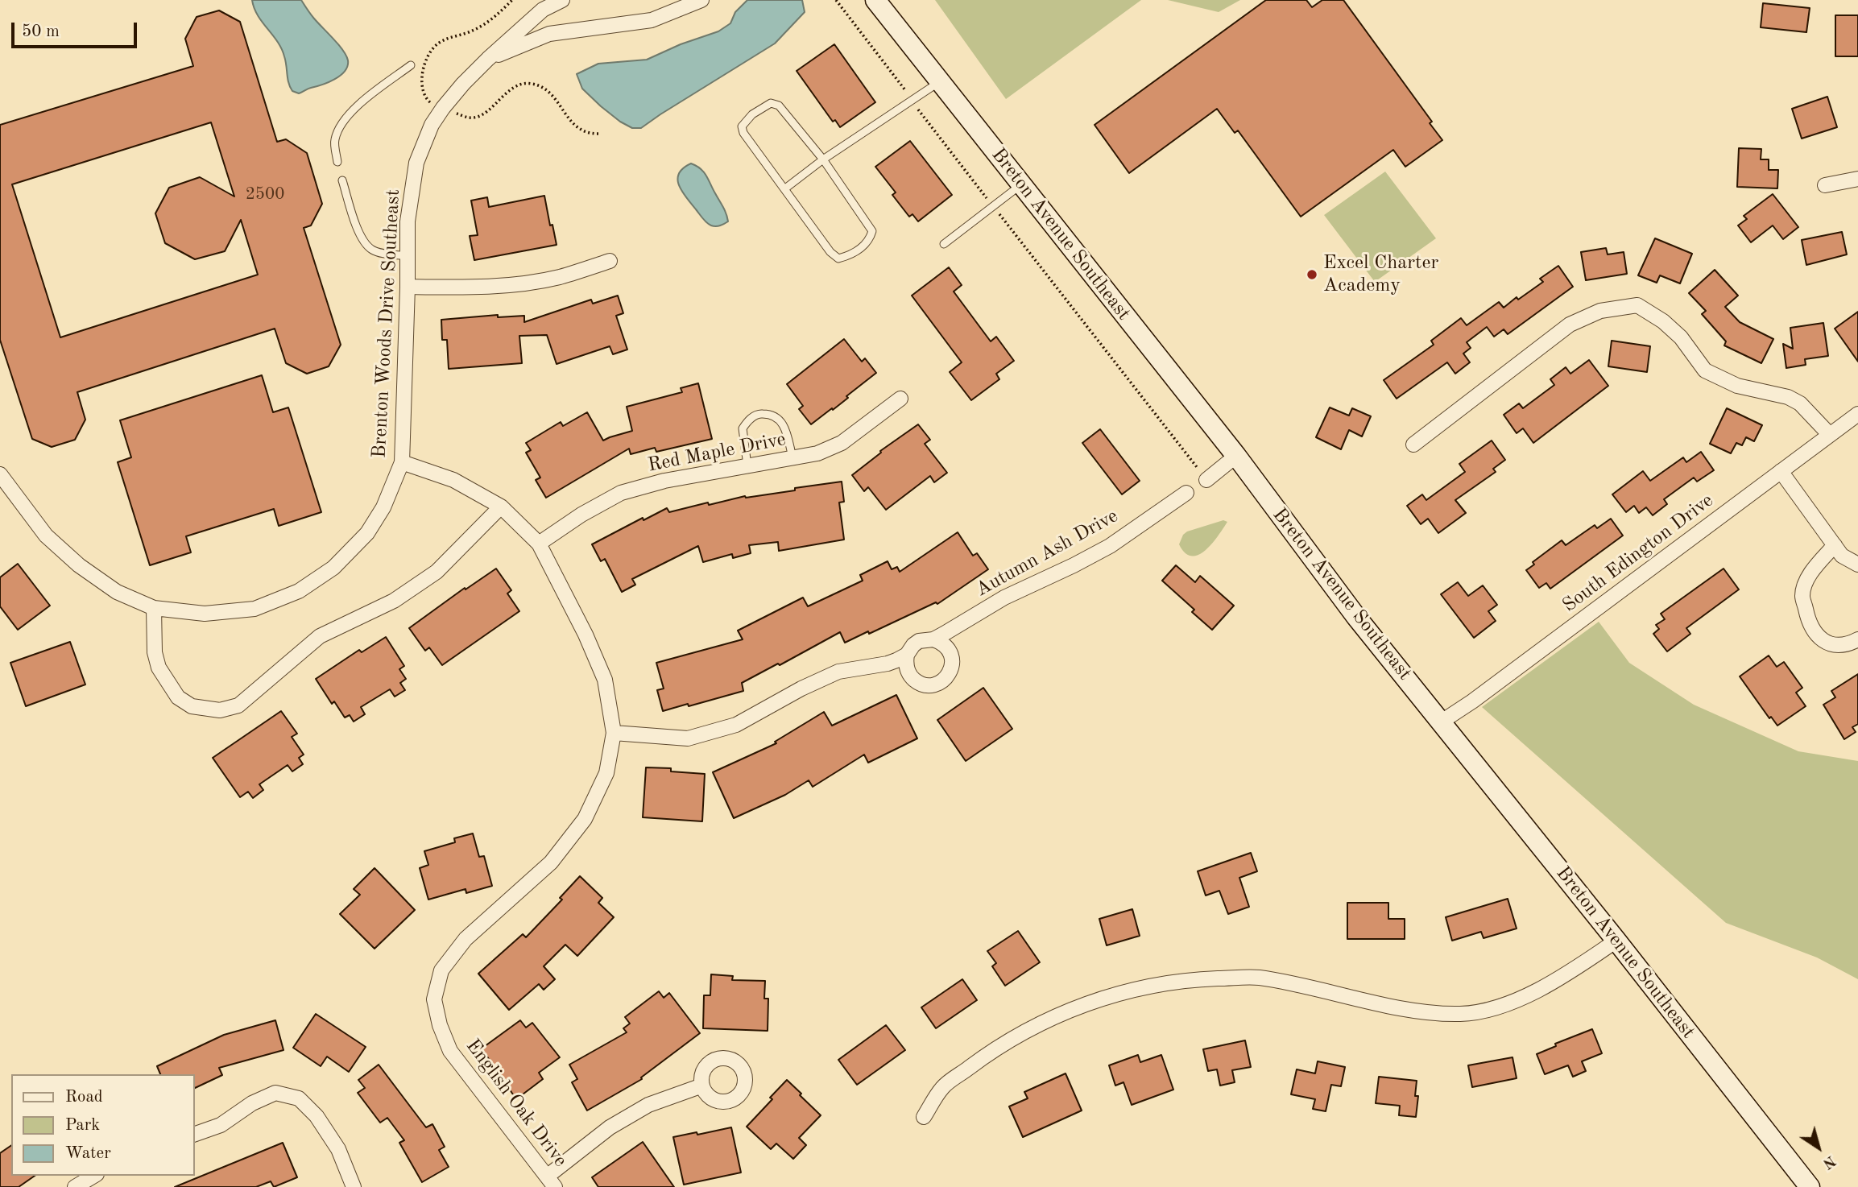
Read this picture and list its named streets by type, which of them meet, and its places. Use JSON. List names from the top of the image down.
{
  "streets": {
    "main road": ["Breton Avenue Southeast"],
    "street": [
      "Brenton Woods Drive Southeast",
      "Red Maple Drive",
      "Autumn Ash Drive",
      "South Edington Drive",
      "English Oak Drive"
    ]
  },
  "crossings": [
    ["Breton Avenue Southeast", "South Edington Drive"],
    ["Brenton Woods Drive Southeast", "English Oak Drive"],
    ["Red Maple Drive", "English Oak Drive"],
    ["Autumn Ash Drive", "English Oak Drive"]
  ],
  "places": ["Excel Charter Academy"],
  "house_numbers": ["2500"],
  "legend": ["Road", "Park", "Water"],
  "scale_bar": "50 m",
  "north": "bottom right"
}
